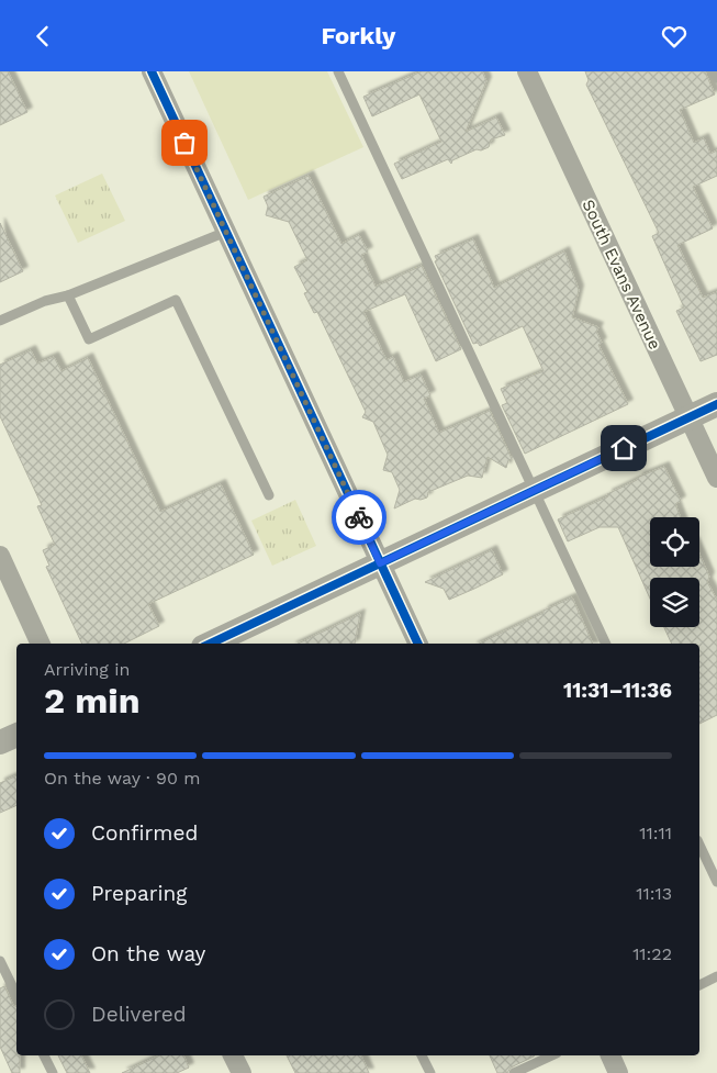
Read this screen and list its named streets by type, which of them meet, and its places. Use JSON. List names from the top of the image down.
{
  "streets": {
    "street": ["South Evans Avenue"]
  },
  "page": {
    "header": "Forkly",
    "heading": ["2 min", "Arriving in", "11:31–11:36"],
    "bar": "On the way · 90 m",
    "list": [
      ["Confirmed", "11:11"],
      ["Preparing", "11:13"],
      ["On the way", "11:22"],
      "Delivered"
    ]
  }
}
